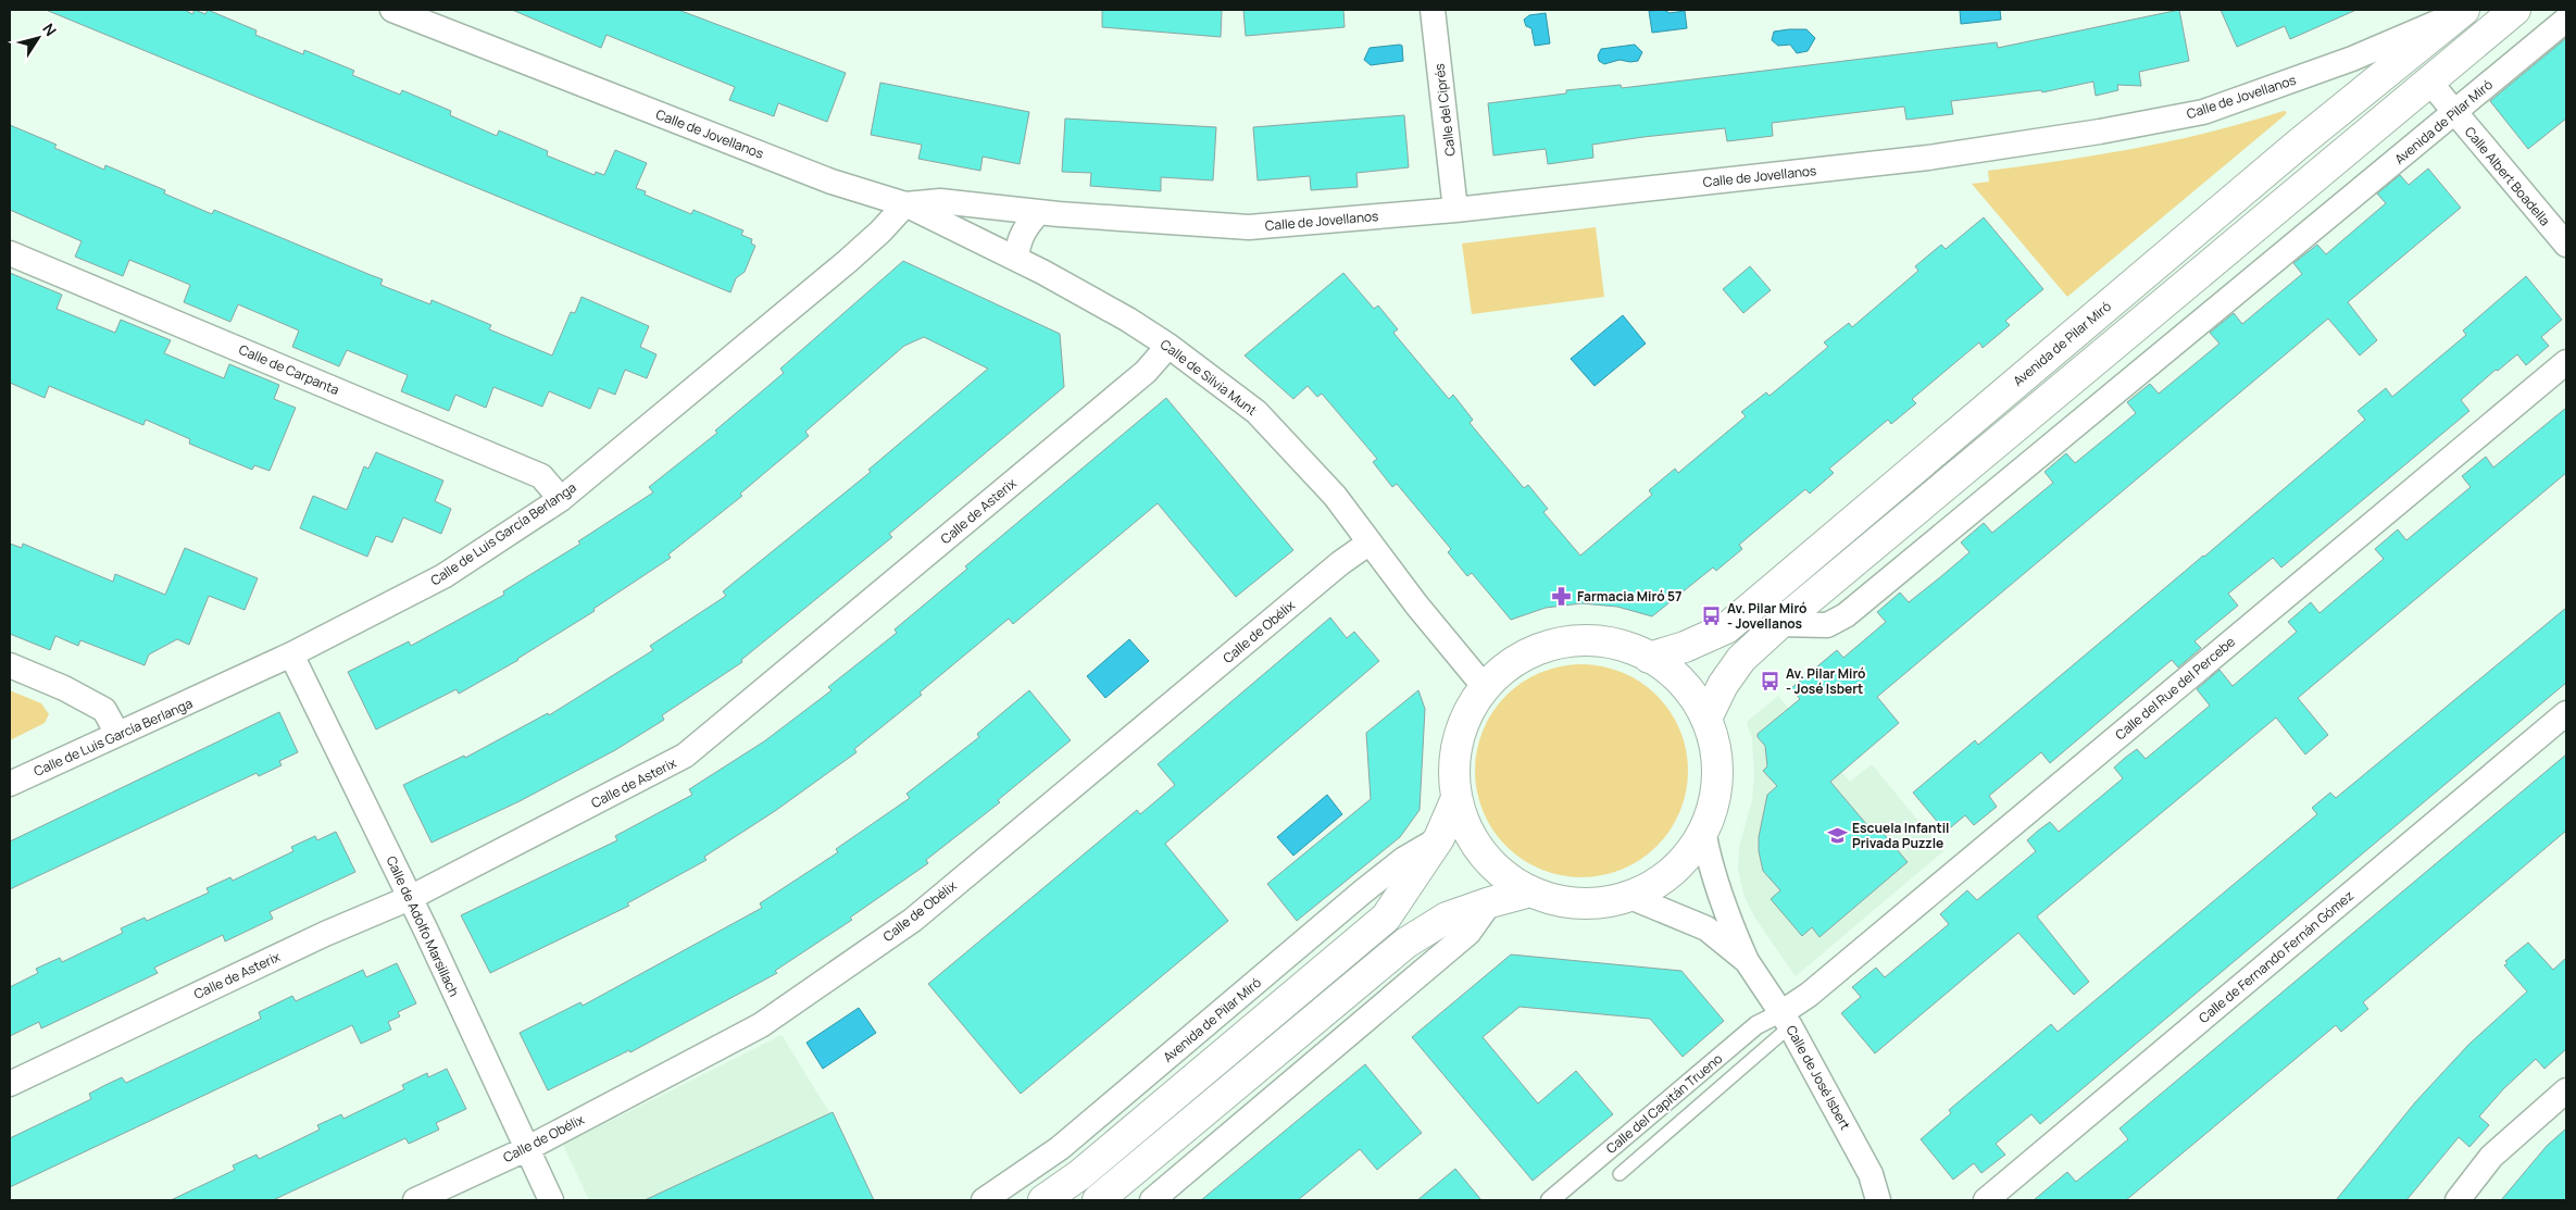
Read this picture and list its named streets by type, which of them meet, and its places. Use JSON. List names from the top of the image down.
{
  "streets": {
    "street": [
      "Calle de Jovellanos",
      "Calle del Ciprés",
      "Avenida de Pilar Miró",
      "Calle Albert Boadella",
      "Calle de Carpanta",
      "Calle de Silvia Munt",
      "Calle de Asterix",
      "Calle de Luis García Berlanga",
      "Calle de Obélix",
      "Calle del Rue del Percebe",
      "Calle de Adolfo Marsillach",
      "Calle de Fernando Fernán Gómez",
      "Calle de José Isbert",
      "Calle del Capitán Trueno"
    ]
  },
  "crossings": [
    ["Calle de Jovellanos", "Calle del Ciprés"],
    ["Calle de Jovellanos", "Avenida de Pilar Miró"],
    ["Calle de Jovellanos", "Calle de Silvia Munt"],
    ["Calle de Jovellanos", "Calle de Luis García Berlanga"],
    ["Avenida de Pilar Miró", "Calle Albert Boadella"],
    ["Calle de Carpanta", "Calle de Luis García Berlanga"],
    ["Calle de Silvia Munt", "Calle de Asterix"],
    ["Calle de Silvia Munt", "Calle de Luis García Berlanga"],
    ["Calle de Silvia Munt", "Calle de Obélix"],
    ["Calle de Asterix", "Calle de Adolfo Marsillach"],
    ["Calle de Luis García Berlanga", "Calle de Adolfo Marsillach"],
    ["Calle de Obélix", "Calle de Adolfo Marsillach"],
    ["Calle del Rue del Percebe", "Calle de José Isbert"],
    ["Calle del Rue del Percebe", "Calle del Capitán Trueno"],
    ["Calle de José Isbert", "Calle del Capitán Trueno"]
  ],
  "places": {
    "pharmacy": ["Farmacia Miró 57"],
    "bus stop": ["Av. Pilar Miró - Jovellanos", "Av. Pilar Miró - José Isbert"],
    "school or university": ["Escuela Infantil Privada Puzzle"]
  },
  "north": "top right"
}
